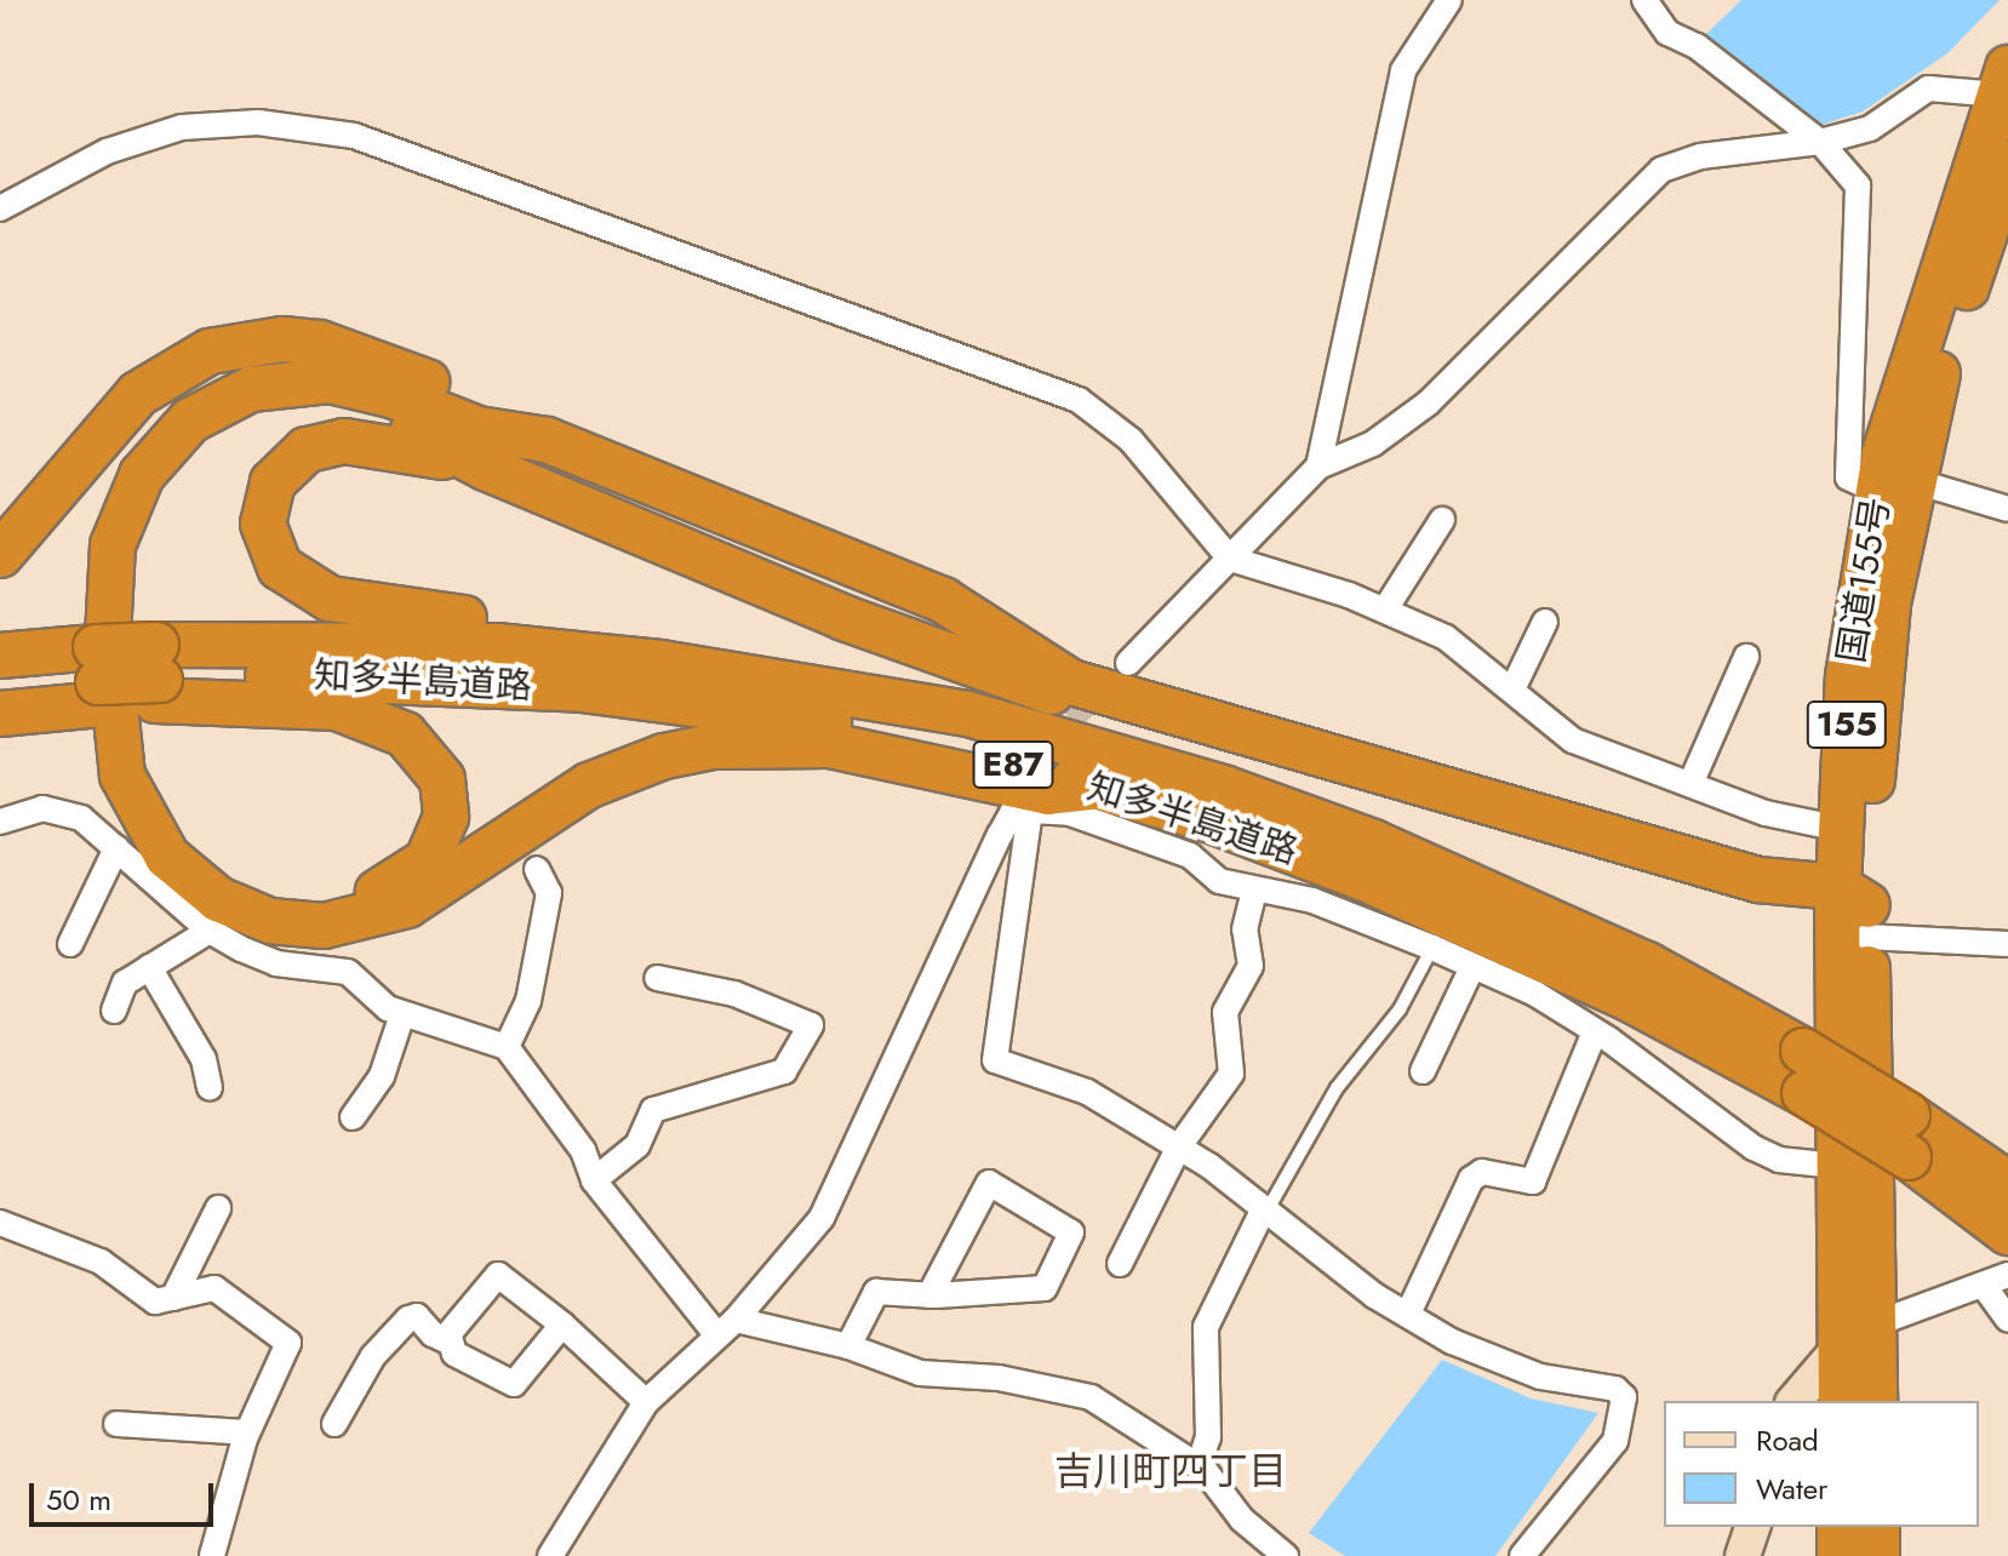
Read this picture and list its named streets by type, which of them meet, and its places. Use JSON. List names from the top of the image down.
{
  "streets": {
    "highway": [
      "国道155号",
      "知多半島道路",
      "155",
      "E87"
    ]
  },
  "districts": ["吉川町四丁目"],
  "legend": ["Road", "Water"],
  "scale_bar": "50 m"
}
